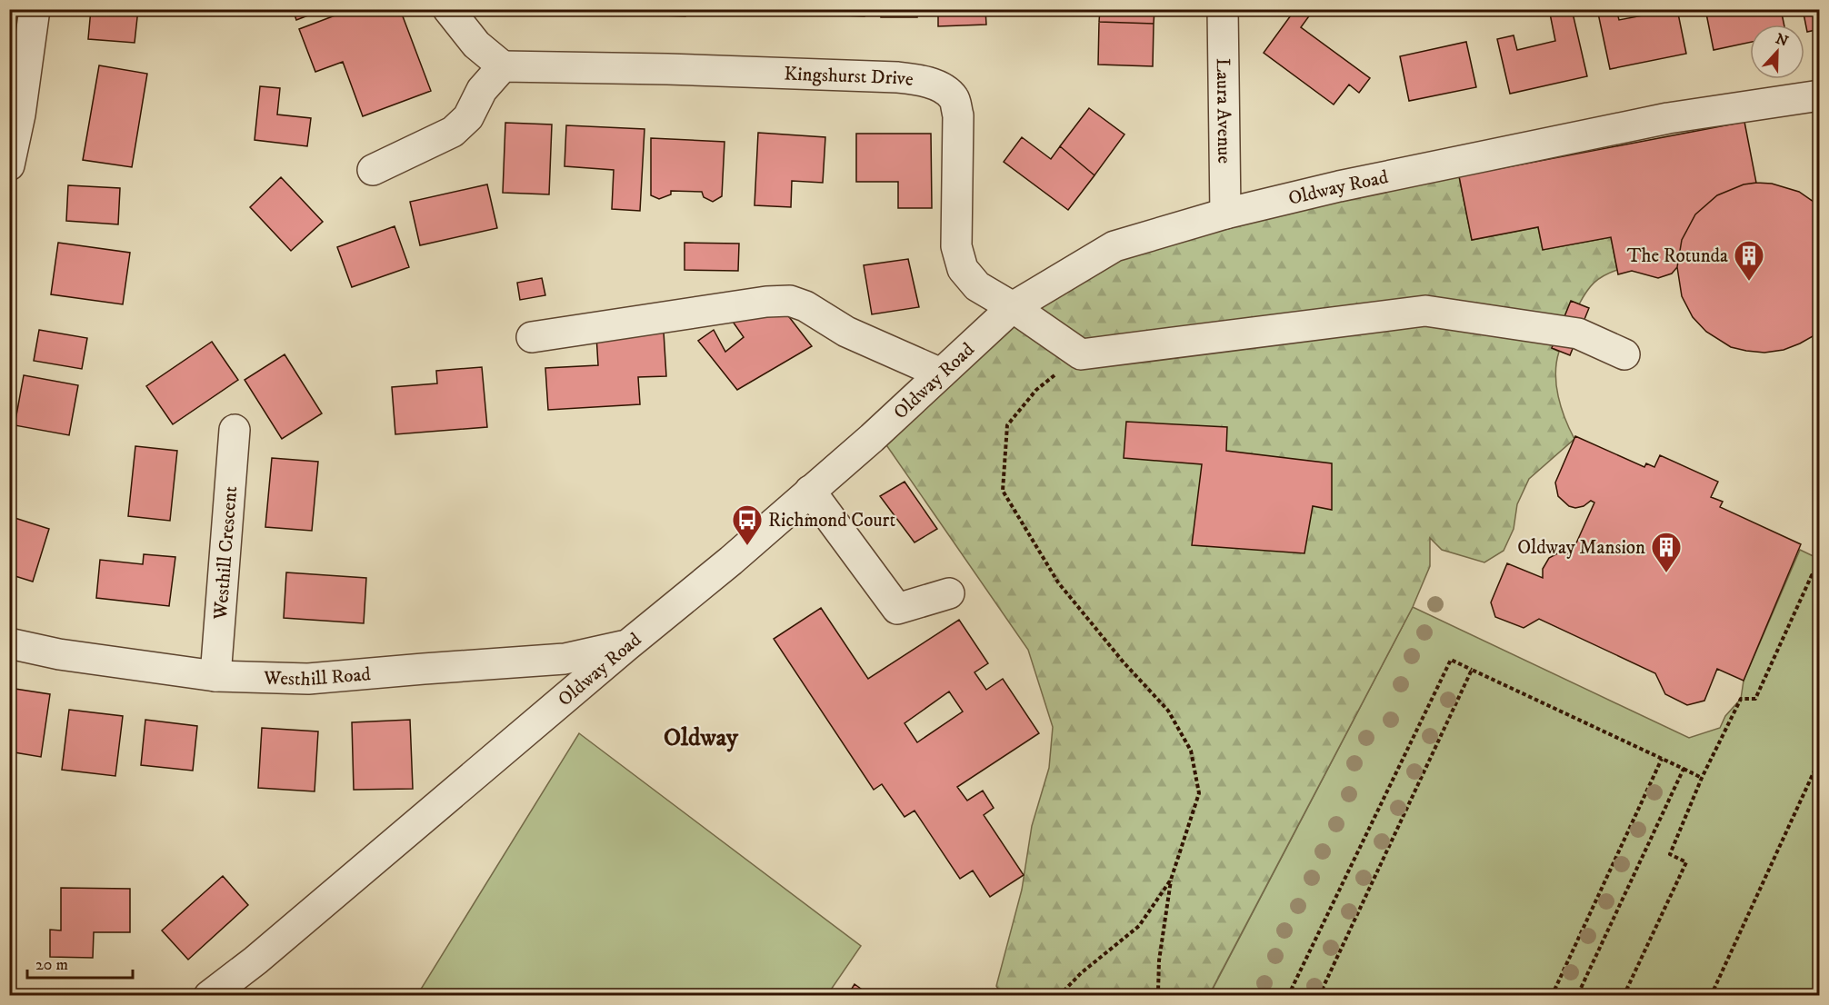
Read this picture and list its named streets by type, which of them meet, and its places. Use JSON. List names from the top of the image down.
{
  "streets": {
    "street": [
      "Kingshurst Drive",
      "Laura Avenue",
      "Oldway Road",
      "Westhill Crescent",
      "Westhill Road"
    ]
  },
  "crossings": [
    ["Kingshurst Drive", "Oldway Road"],
    ["Laura Avenue", "Oldway Road"],
    ["Oldway Road", "Westhill Road"],
    ["Westhill Crescent", "Westhill Road"]
  ],
  "districts": ["Oldway"],
  "places": {
    "building": ["The Rotunda", "Oldway Mansion"],
    "bus stop": ["Richmond Court"]
  },
  "scale_bar": "20 m",
  "north": "top"
}
